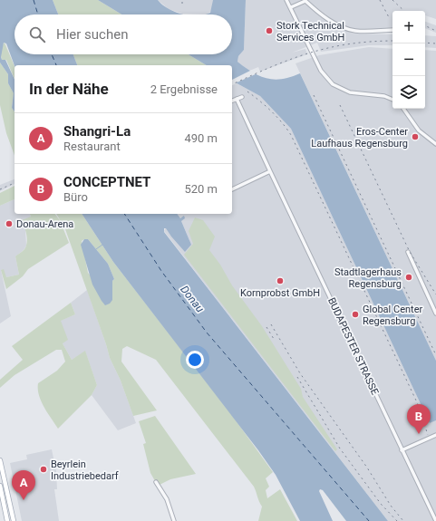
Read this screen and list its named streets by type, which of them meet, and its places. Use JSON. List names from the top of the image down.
{
  "streets": {
    "street": ["BUDAPESTER STRASSE"]
  },
  "water": ["Donau"],
  "places": [
    "Stork Technical Services GmbH",
    "Eros-Center Laufhaus Regensburg",
    "Donau-Arena",
    "Stadtlagerhaus Regensburg",
    "Kornprobst GmbH",
    "Global Center Regensburg",
    "Beyrlein Industriebedarf"
  ],
  "page": {
    "map_buttons": ["+", "−"],
    "search": "Hier suchen",
    "heading": ["In der Nähe", "2 Ergebnisse"],
    "list": [
      {
        "mark": "A",
        "name": "Shangri-La",
        "note": "Restaurant",
        "value": "490 m"
      },
      {
        "mark": "B",
        "name": "CONCEPTNET",
        "note": "Büro",
        "value": "520 m"
      }
    ],
    "pins": ["B", "A"]
  }
}
